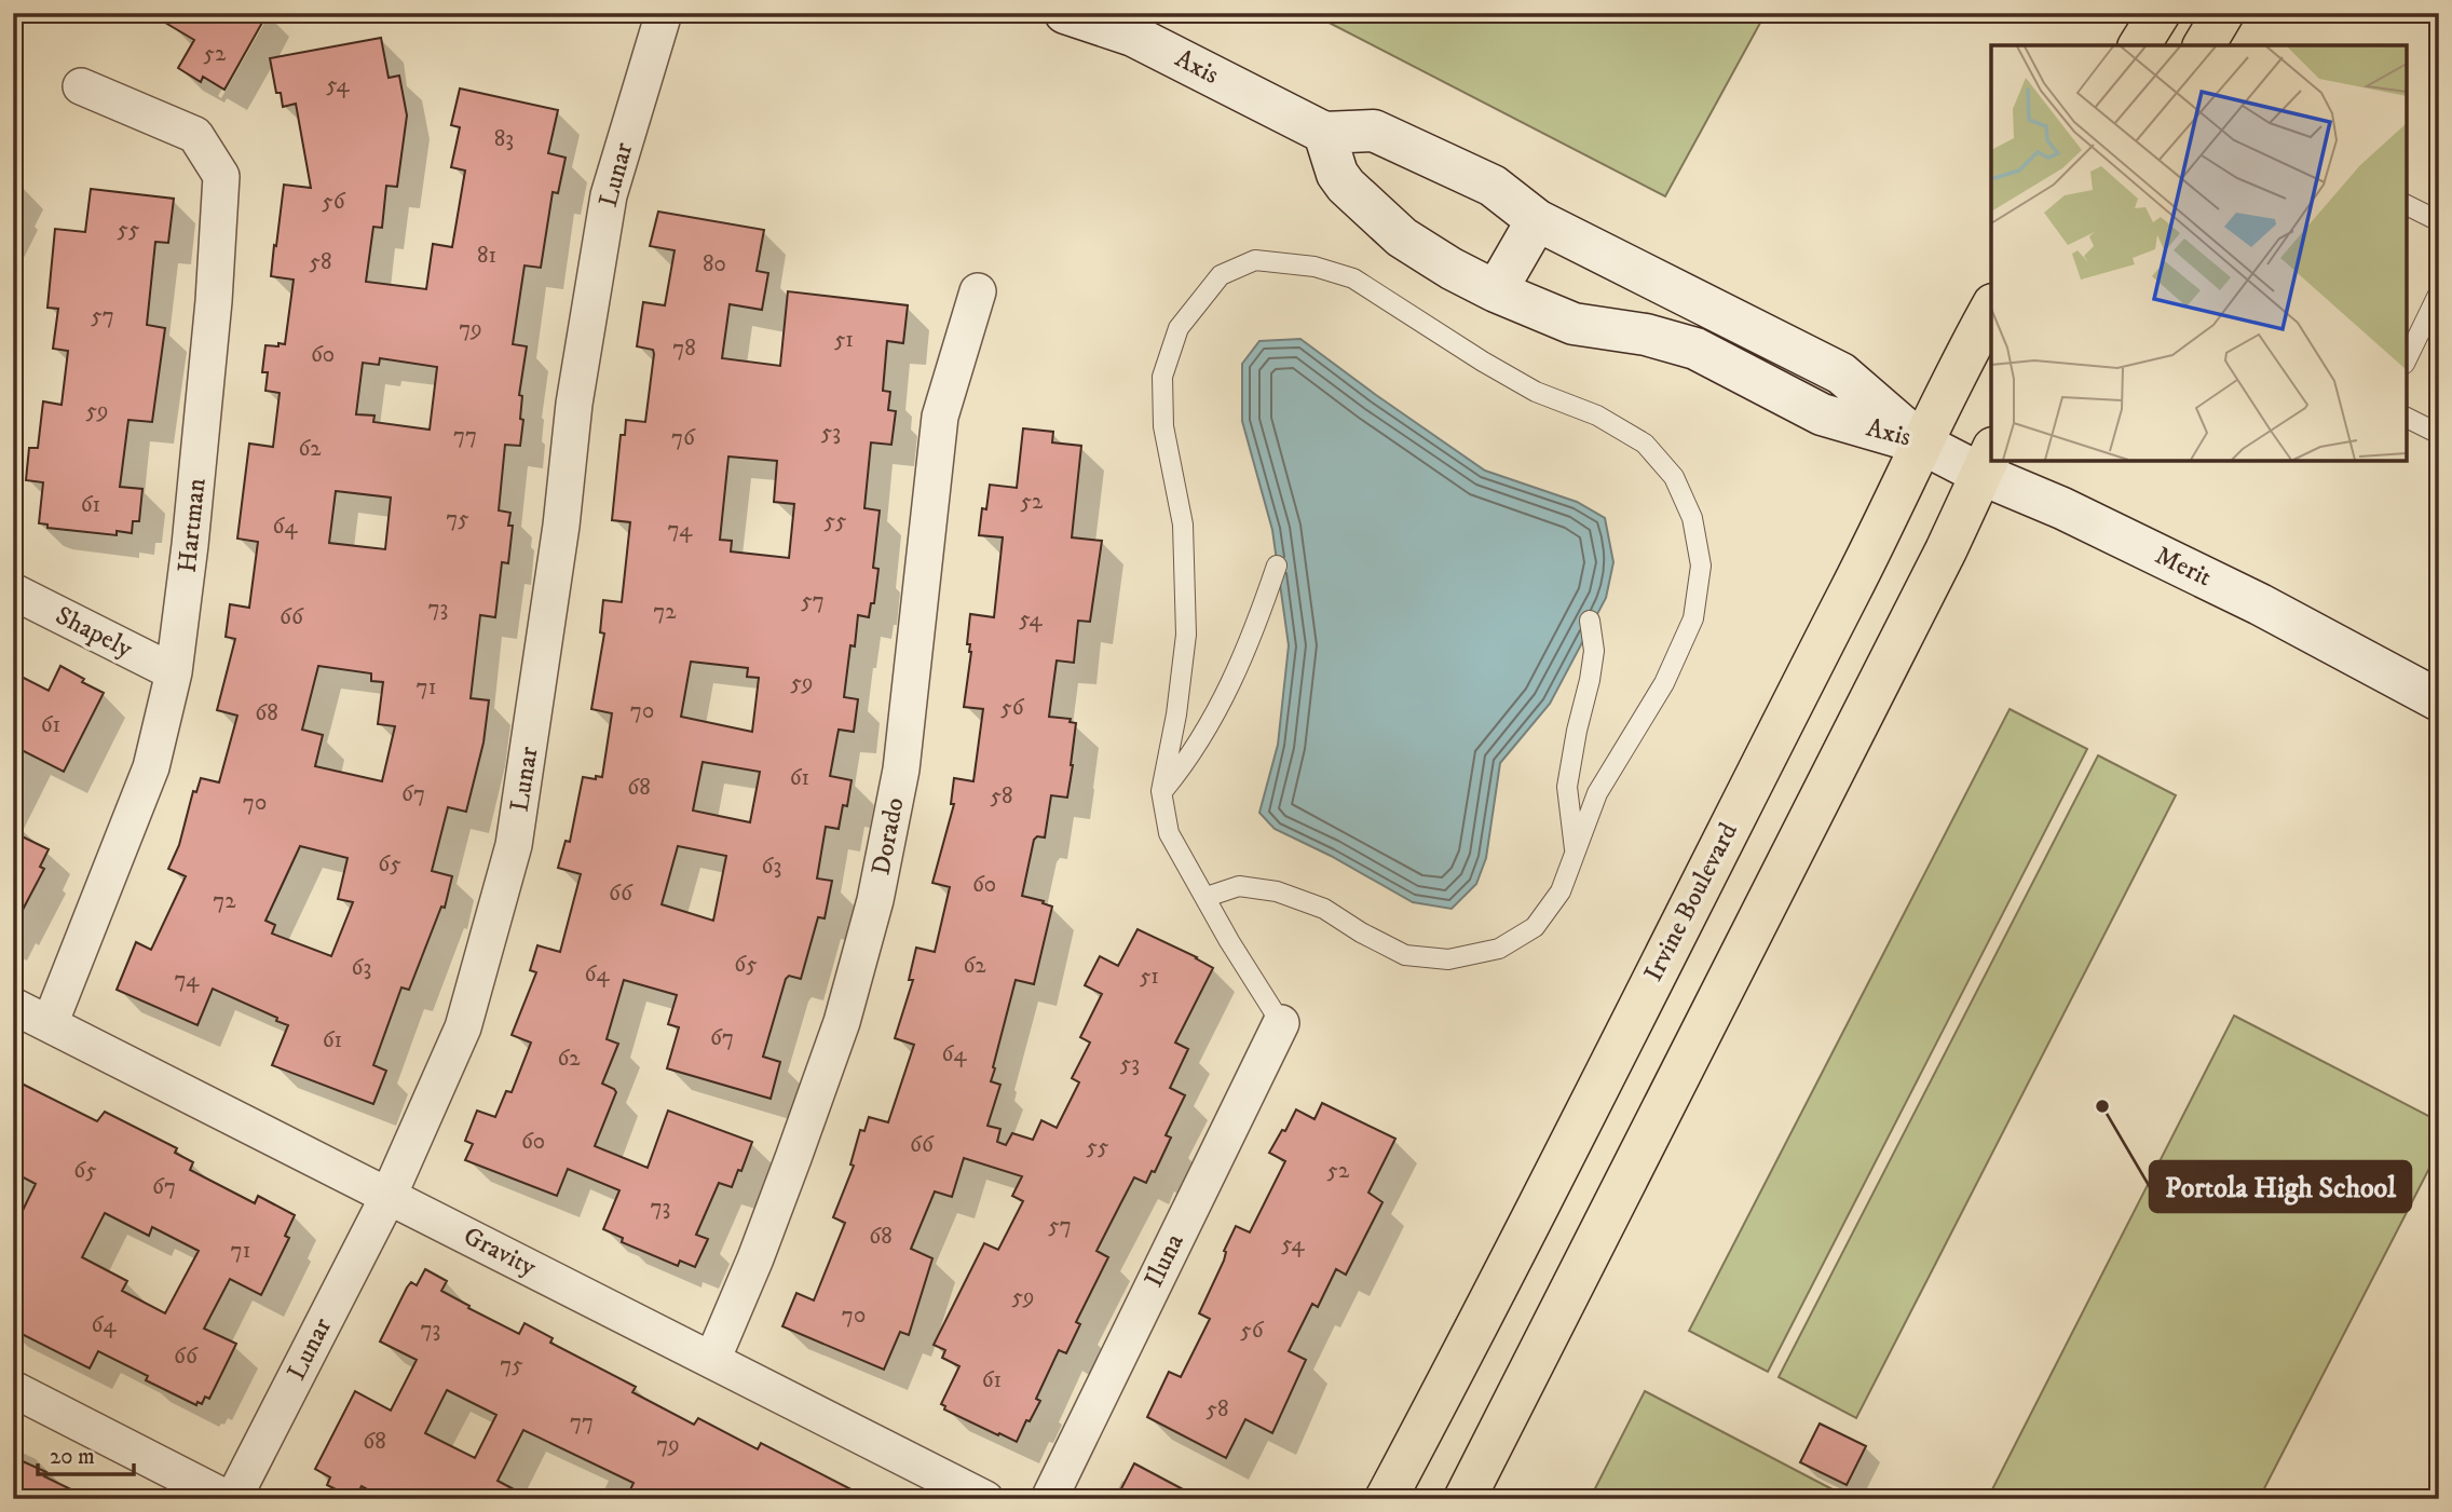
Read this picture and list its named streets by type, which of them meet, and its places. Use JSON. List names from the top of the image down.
{
  "streets": {
    "main road": ["Irvine Boulevard"],
    "street": [
      "Axis",
      "Lunar",
      "Hartman",
      "Merit",
      "Shapely",
      "Dorado",
      "Gravity",
      "Iluna"
    ]
  },
  "crossings": [
    ["Axis", "Merit"],
    ["Axis", "Irvine Boulevard"],
    ["Lunar", "Gravity"],
    ["Hartman", "Shapely"],
    ["Hartman", "Gravity"],
    ["Merit", "Irvine Boulevard"],
    ["Dorado", "Gravity"]
  ],
  "places": ["Portola High School"],
  "house_numbers": [
    "52",
    "54",
    "83",
    "56",
    "55",
    "81",
    "58",
    "80",
    "57",
    "79",
    "51",
    "78",
    "60",
    "59",
    "53",
    "77",
    "76",
    "62",
    "52",
    "61",
    "75",
    "55",
    "64",
    "74",
    "57",
    "73",
    "72",
    "66",
    "54",
    "59",
    "71",
    "56",
    "70",
    "68",
    "61",
    "61",
    "68",
    "67",
    "58",
    "70",
    "65",
    "63",
    "60",
    "66",
    "72",
    "65",
    "62",
    "63",
    "64",
    "51",
    "74",
    "67",
    "61",
    "64",
    "62",
    "53",
    "60",
    "66",
    "55",
    "65",
    "52",
    "67",
    "73",
    "57",
    "68",
    "54",
    "71",
    "59",
    "70",
    "64",
    "73",
    "56",
    "66",
    "75",
    "61",
    "58",
    "77",
    "68",
    "79"
  ],
  "scale_bar": "20 m"
}
